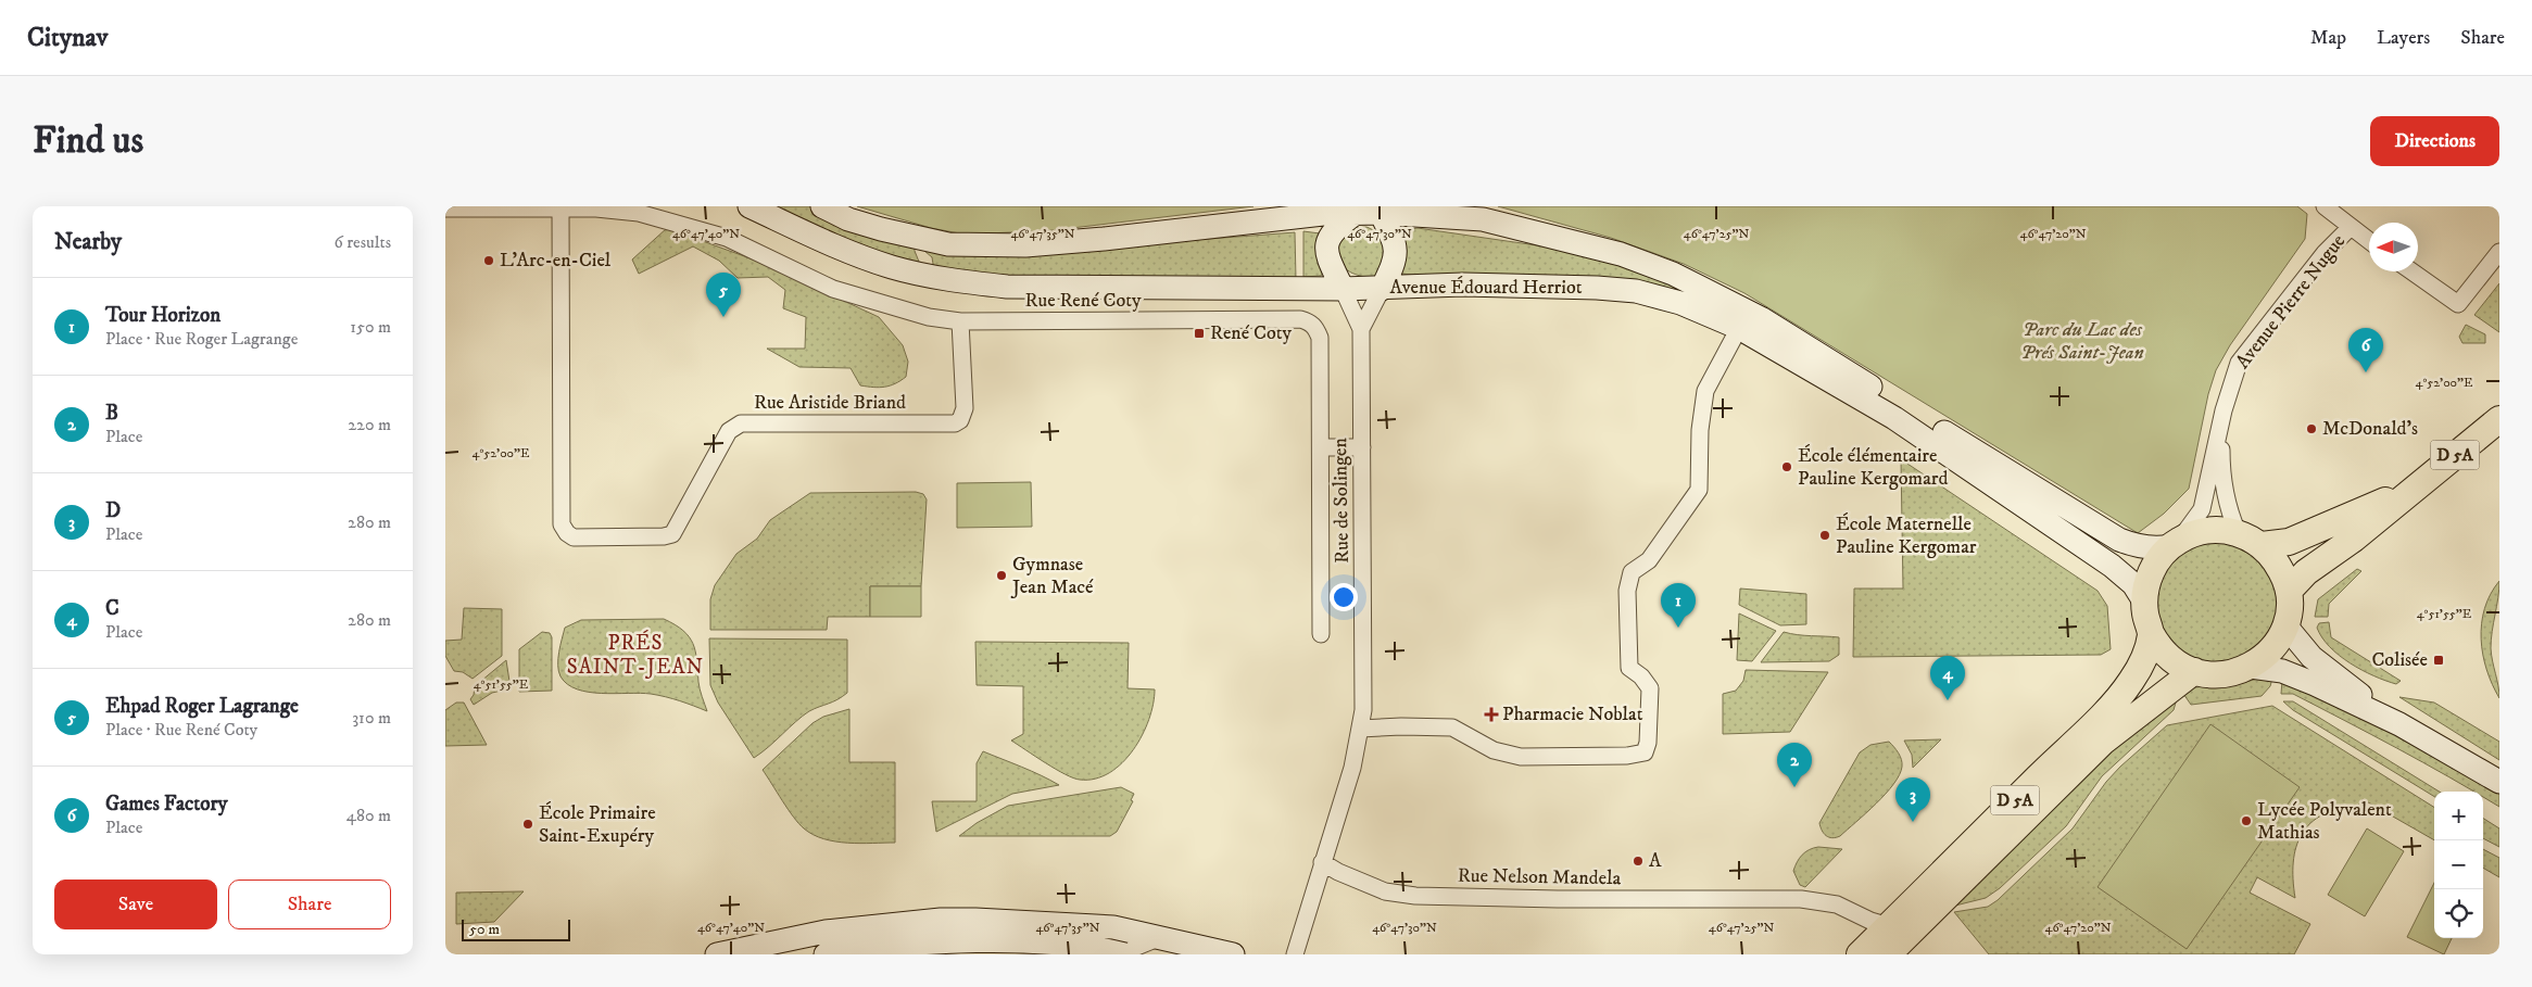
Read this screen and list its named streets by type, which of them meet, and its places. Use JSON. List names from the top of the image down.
{
  "streets": {
    "main road": ["Avenue Édouard Herriot", "Avenue Pierre Nugue", "D 5A"],
    "street": [
      "Rue René Coty",
      "Rue Aristide Briand",
      "Rue de Solingen",
      "Rue Nelson Mandela"
    ]
  },
  "crossings": [
    ["Avenue Édouard Herriot", "Avenue Pierre Nugue"],
    ["Avenue Édouard Herriot", "D 5A"],
    ["Avenue Édouard Herriot", "Rue de Solingen"],
    ["Rue René Coty", "Rue Aristide Briand"],
    ["Avenue Pierre Nugue", "D 5A"],
    ["Avenue Pierre Nugue", "Rue Nelson Mandela"],
    ["Rue de Solingen", "Rue Nelson Mandela"]
  ],
  "districts": ["PRÉS SAINT-JEAN"],
  "parks": ["Parc du Lac des Prés Saint-Jean"],
  "places": {
    "other": [
      "L'Arc-en-Ciel",
      "McDonald's",
      "École élémentaire Pauline Kergomard",
      "École Maternelle Pauline Kergomar",
      "Gymnase Jean Macé",
      "Lycée Polyvalent Mathias",
      "École Primaire Saint-Exupéry",
      "A"
    ],
    "transit": ["René Coty", "Colisée"],
    "health": ["Pharmacie Noblat"]
  },
  "scale_bar": "50 m",
  "north": "left",
  "page": {
    "header": "Citynav",
    "nav": ["Map", "Layers", "Share"],
    "buttons": [
      "Directions",
      ["Save", "Share"]
    ],
    "title": "Find us",
    "heading": ["Nearby", "6 results"],
    "pins": [
      "5",
      "6",
      "1",
      "4",
      "2",
      "3"
    ],
    "list": [
      {
        "mark": "1",
        "name": "Tour Horizon",
        "note": "Place · Rue Roger Lagrange",
        "value": "150 m"
      },
      {
        "mark": "2",
        "name": "B",
        "note": "Place",
        "value": "220 m"
      },
      {
        "mark": "3",
        "name": "D",
        "note": "Place",
        "value": "280 m"
      },
      {
        "mark": "4",
        "name": "C",
        "note": "Place",
        "value": "280 m"
      },
      {
        "mark": "5",
        "name": "Ehpad Roger Lagrange",
        "note": "Place · Rue René Coty",
        "value": "310 m"
      },
      {
        "mark": "6",
        "name": "Games Factory",
        "note": "Place",
        "value": "480 m"
      }
    ],
    "map_buttons": ["+", "−"],
    "scale": "50 m"
  },
  "coordinates": [
    "46°47'40\"N",
    "46°47'35\"N",
    "46°47'30\"N",
    "46°47'25\"N",
    "46°47'20\"N",
    "4°52'00\"E",
    "4°51'55\"E"
  ]
}
